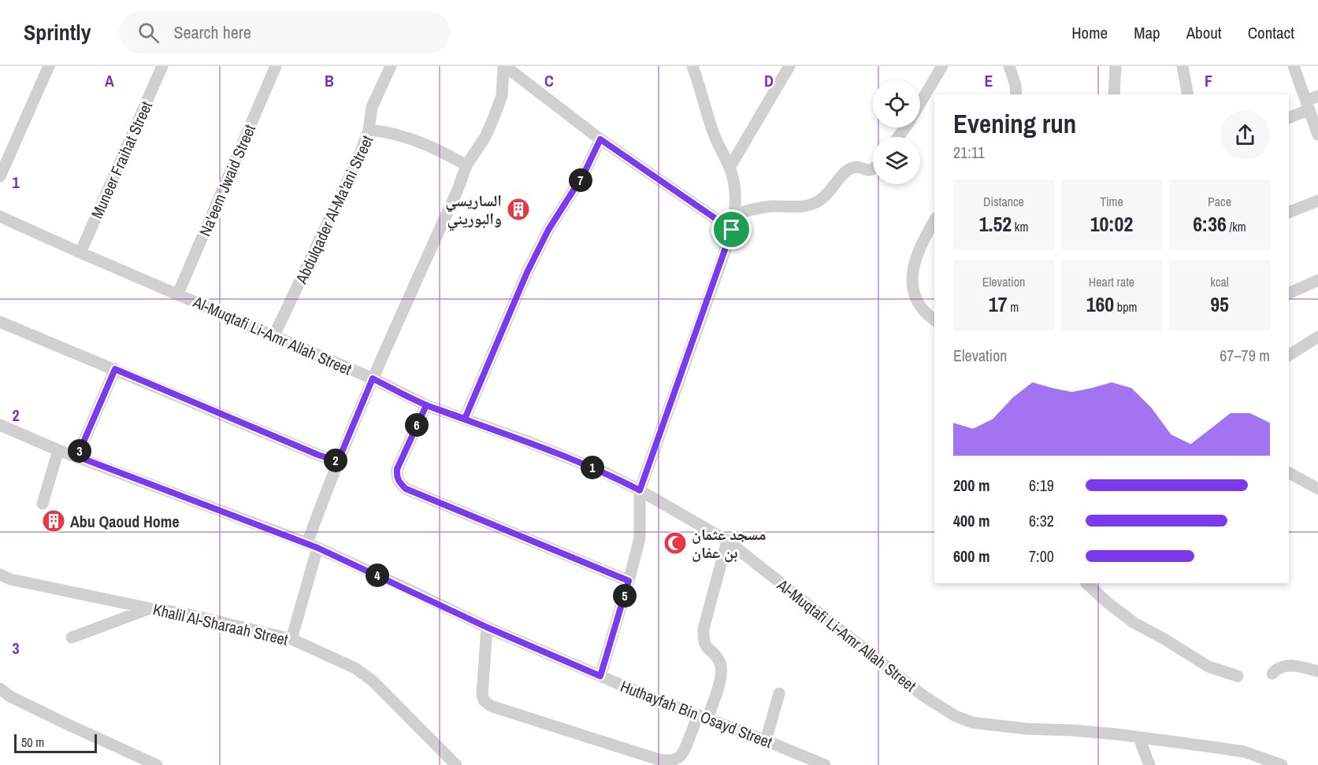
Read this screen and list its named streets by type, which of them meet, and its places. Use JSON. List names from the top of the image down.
{
  "streets": {
    "street": [
      "Muneer Fraihat Street",
      "Na'eem Jwaid Street",
      "Abdulqader Al-Ma'ani Street",
      "Al-Muqtafi Li-Amr Allah Street",
      "Khalil Al-Sharaah Street",
      "Huthayfah Bin Osayd Street"
    ]
  },
  "crossings": [
    ["Muneer Fraihat Street", "Al-Muqtafi Li-Amr Allah Street"],
    ["Na'eem Jwaid Street", "Al-Muqtafi Li-Amr Allah Street"],
    ["Abdulqader Al-Ma'ani Street", "Al-Muqtafi Li-Amr Allah Street"]
  ],
  "places": {
    "building": ["الساريسي والبوريني", "Abu Qaoud Home"],
    "mosque": ["مسجد عثمان بن عفان"]
  },
  "scale_bar": "50 m",
  "page": {
    "header": "Sprintly",
    "search": "Search here",
    "nav": [
      "Home",
      "Map",
      "About",
      "Contact"
    ],
    "heading": ["Evening run", "21:11"],
    "pins": [
      "7",
      "6",
      "3",
      "2",
      "1",
      "4",
      "5"
    ],
    "stats": [
      ["Distance", "1.52 km"],
      ["Time", "10:02"],
      ["Pace", "6:36 /km"],
      ["Elevation", "17 m"],
      ["Heart rate", "160 bpm"],
      ["kcal", "95"]
    ],
    "chart": ["Elevation", "67–79 m"],
    "list": [
      {
        "name": "200 m",
        "note": "6:19"
      },
      {
        "name": "400 m",
        "note": "6:32"
      },
      {
        "name": "600 m",
        "note": "7:00"
      }
    ],
    "scale": "50 m"
  },
  "grid": {
    "columns": [
      "A",
      "B",
      "C",
      "D",
      "E",
      "F"
    ],
    "rows": ["1", "2", "3"]
  }
}
